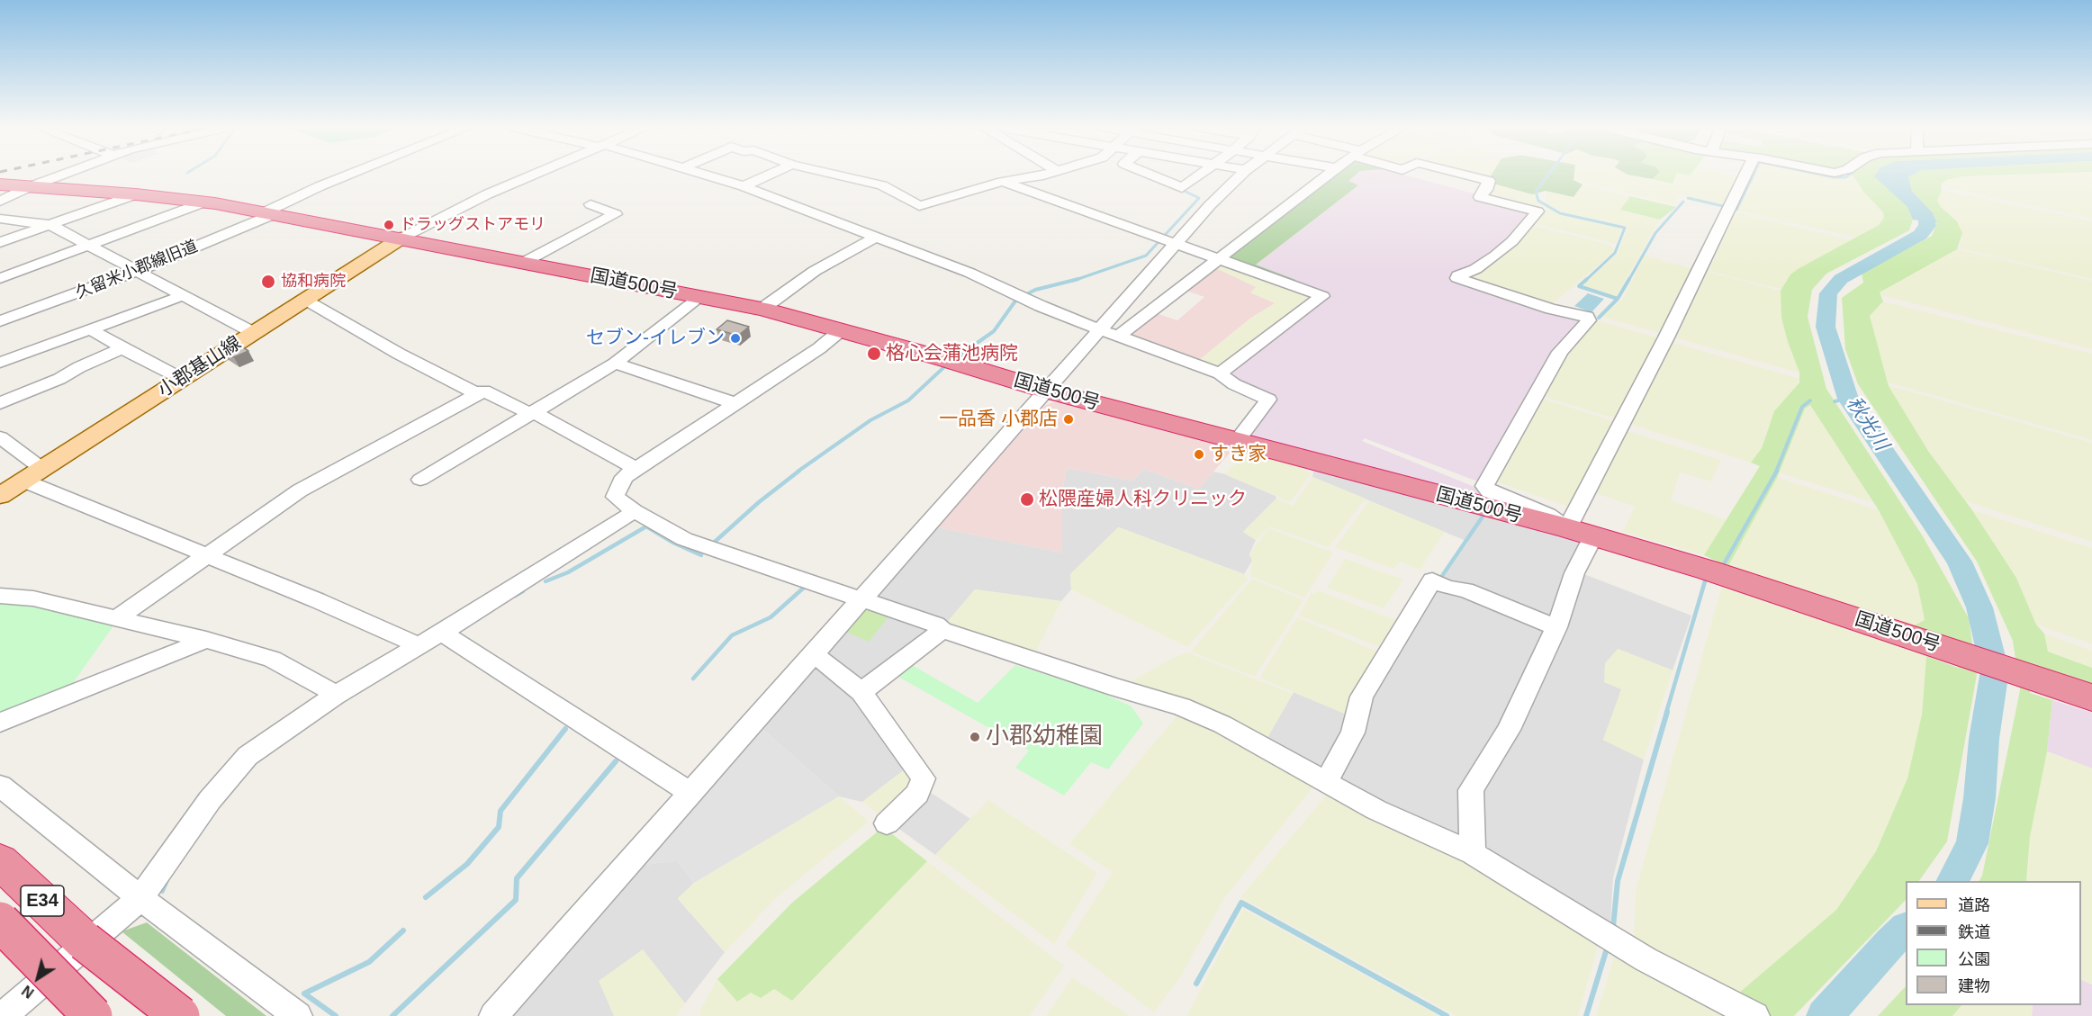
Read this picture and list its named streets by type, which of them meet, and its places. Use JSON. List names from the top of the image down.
{
  "streets": {
    "highway": ["国道500号", "E34"],
    "main road": ["小郡基山線"],
    "street": ["久留米小郡線旧道"]
  },
  "crossings": [
    ["久留米小郡線旧道", "国道500号"],
    ["国道500号", "小郡基山線"]
  ],
  "water": ["秋光川"],
  "places": [
    "ドラッグストアモリ",
    "協和病院",
    "セブン-イレブン",
    "格心会蒲池病院",
    "一品香 小郡店",
    "すき家",
    "松隈産婦人科クリニック",
    "小郡幼稚園"
  ],
  "legend": [
    "道路",
    "鉄道",
    "公園",
    "建物"
  ],
  "north": "bottom left"
}
